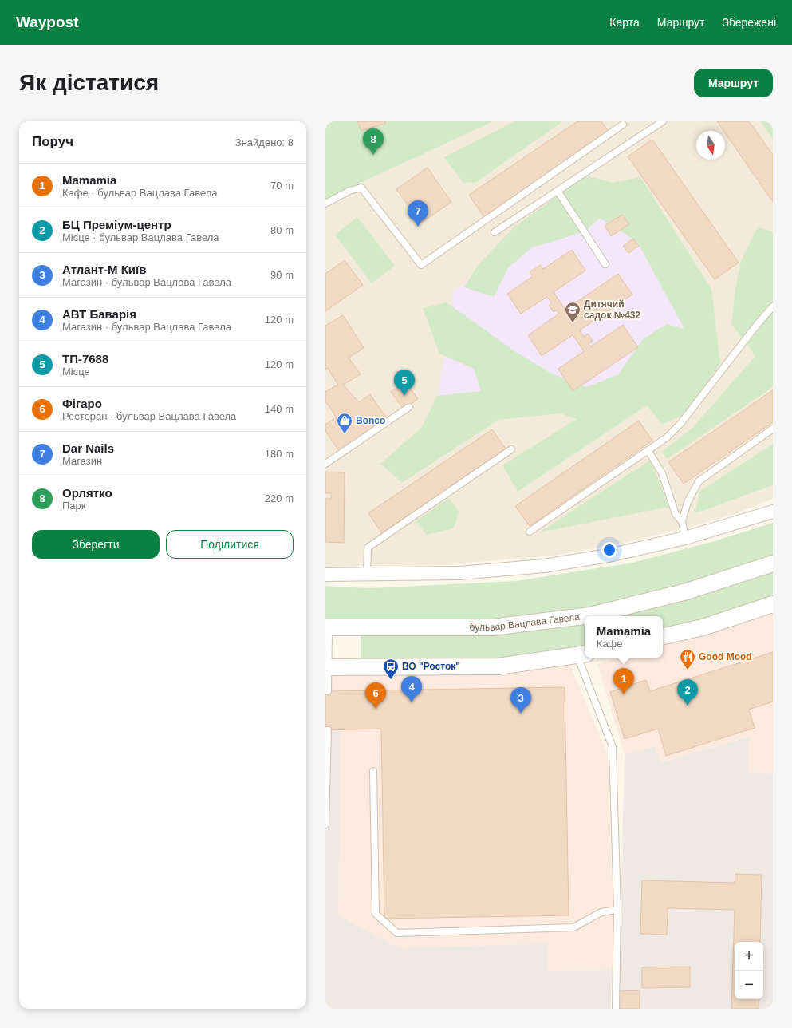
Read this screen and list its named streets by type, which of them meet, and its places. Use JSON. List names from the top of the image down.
{
  "streets": {
    "street": ["бульвар Вацлава Гавела"]
  },
  "places": {
    "school or university": ["Дитячий садок №432"],
    "shop": ["Bonco"],
    "restaurant": ["Good Mood"],
    "bus stop": ["ВО \"Росток\""]
  },
  "north": "bottom",
  "page": {
    "header": "Waypost",
    "nav": ["Карта", "Маршрут", "Збережені"],
    "buttons": [
      "Маршрут",
      ["Зберегти", "Поділитися"]
    ],
    "title": "Як дістатися",
    "heading": ["Поруч", "Знайдено: 8"],
    "pins": [
      "8",
      "7",
      "5",
      "1",
      "4",
      "2",
      "6",
      "3"
    ],
    "list": [
      {
        "mark": "1",
        "name": "Mamamia",
        "note": "Кафе · бульвар Вацлава Гавела",
        "value": "70 m"
      },
      {
        "mark": "2",
        "name": "БЦ Преміум-центр",
        "note": "Місце · бульвар Вацлава Гавела",
        "value": "80 m"
      },
      {
        "mark": "3",
        "name": "Атлант-М Київ",
        "note": "Магазин · бульвар Вацлава Гавела",
        "value": "90 m"
      },
      {
        "mark": "4",
        "name": "АВТ Баварія",
        "note": "Магазин · бульвар Вацлава Гавела",
        "value": "120 m"
      },
      {
        "mark": "5",
        "name": "ТП-7688",
        "note": "Місце",
        "value": "120 m"
      },
      {
        "mark": "6",
        "name": "Фігаро",
        "note": "Ресторан · бульвар Вацлава Гавела",
        "value": "140 m"
      },
      {
        "mark": "7",
        "name": "Dar Nails",
        "note": "Магазин",
        "value": "180 m"
      },
      {
        "mark": "8",
        "name": "Орлятко",
        "note": "Парк",
        "value": "220 m"
      }
    ],
    "popup": ["Mamamia", "Кафе"],
    "map_buttons": ["+", "−"]
  }
}
